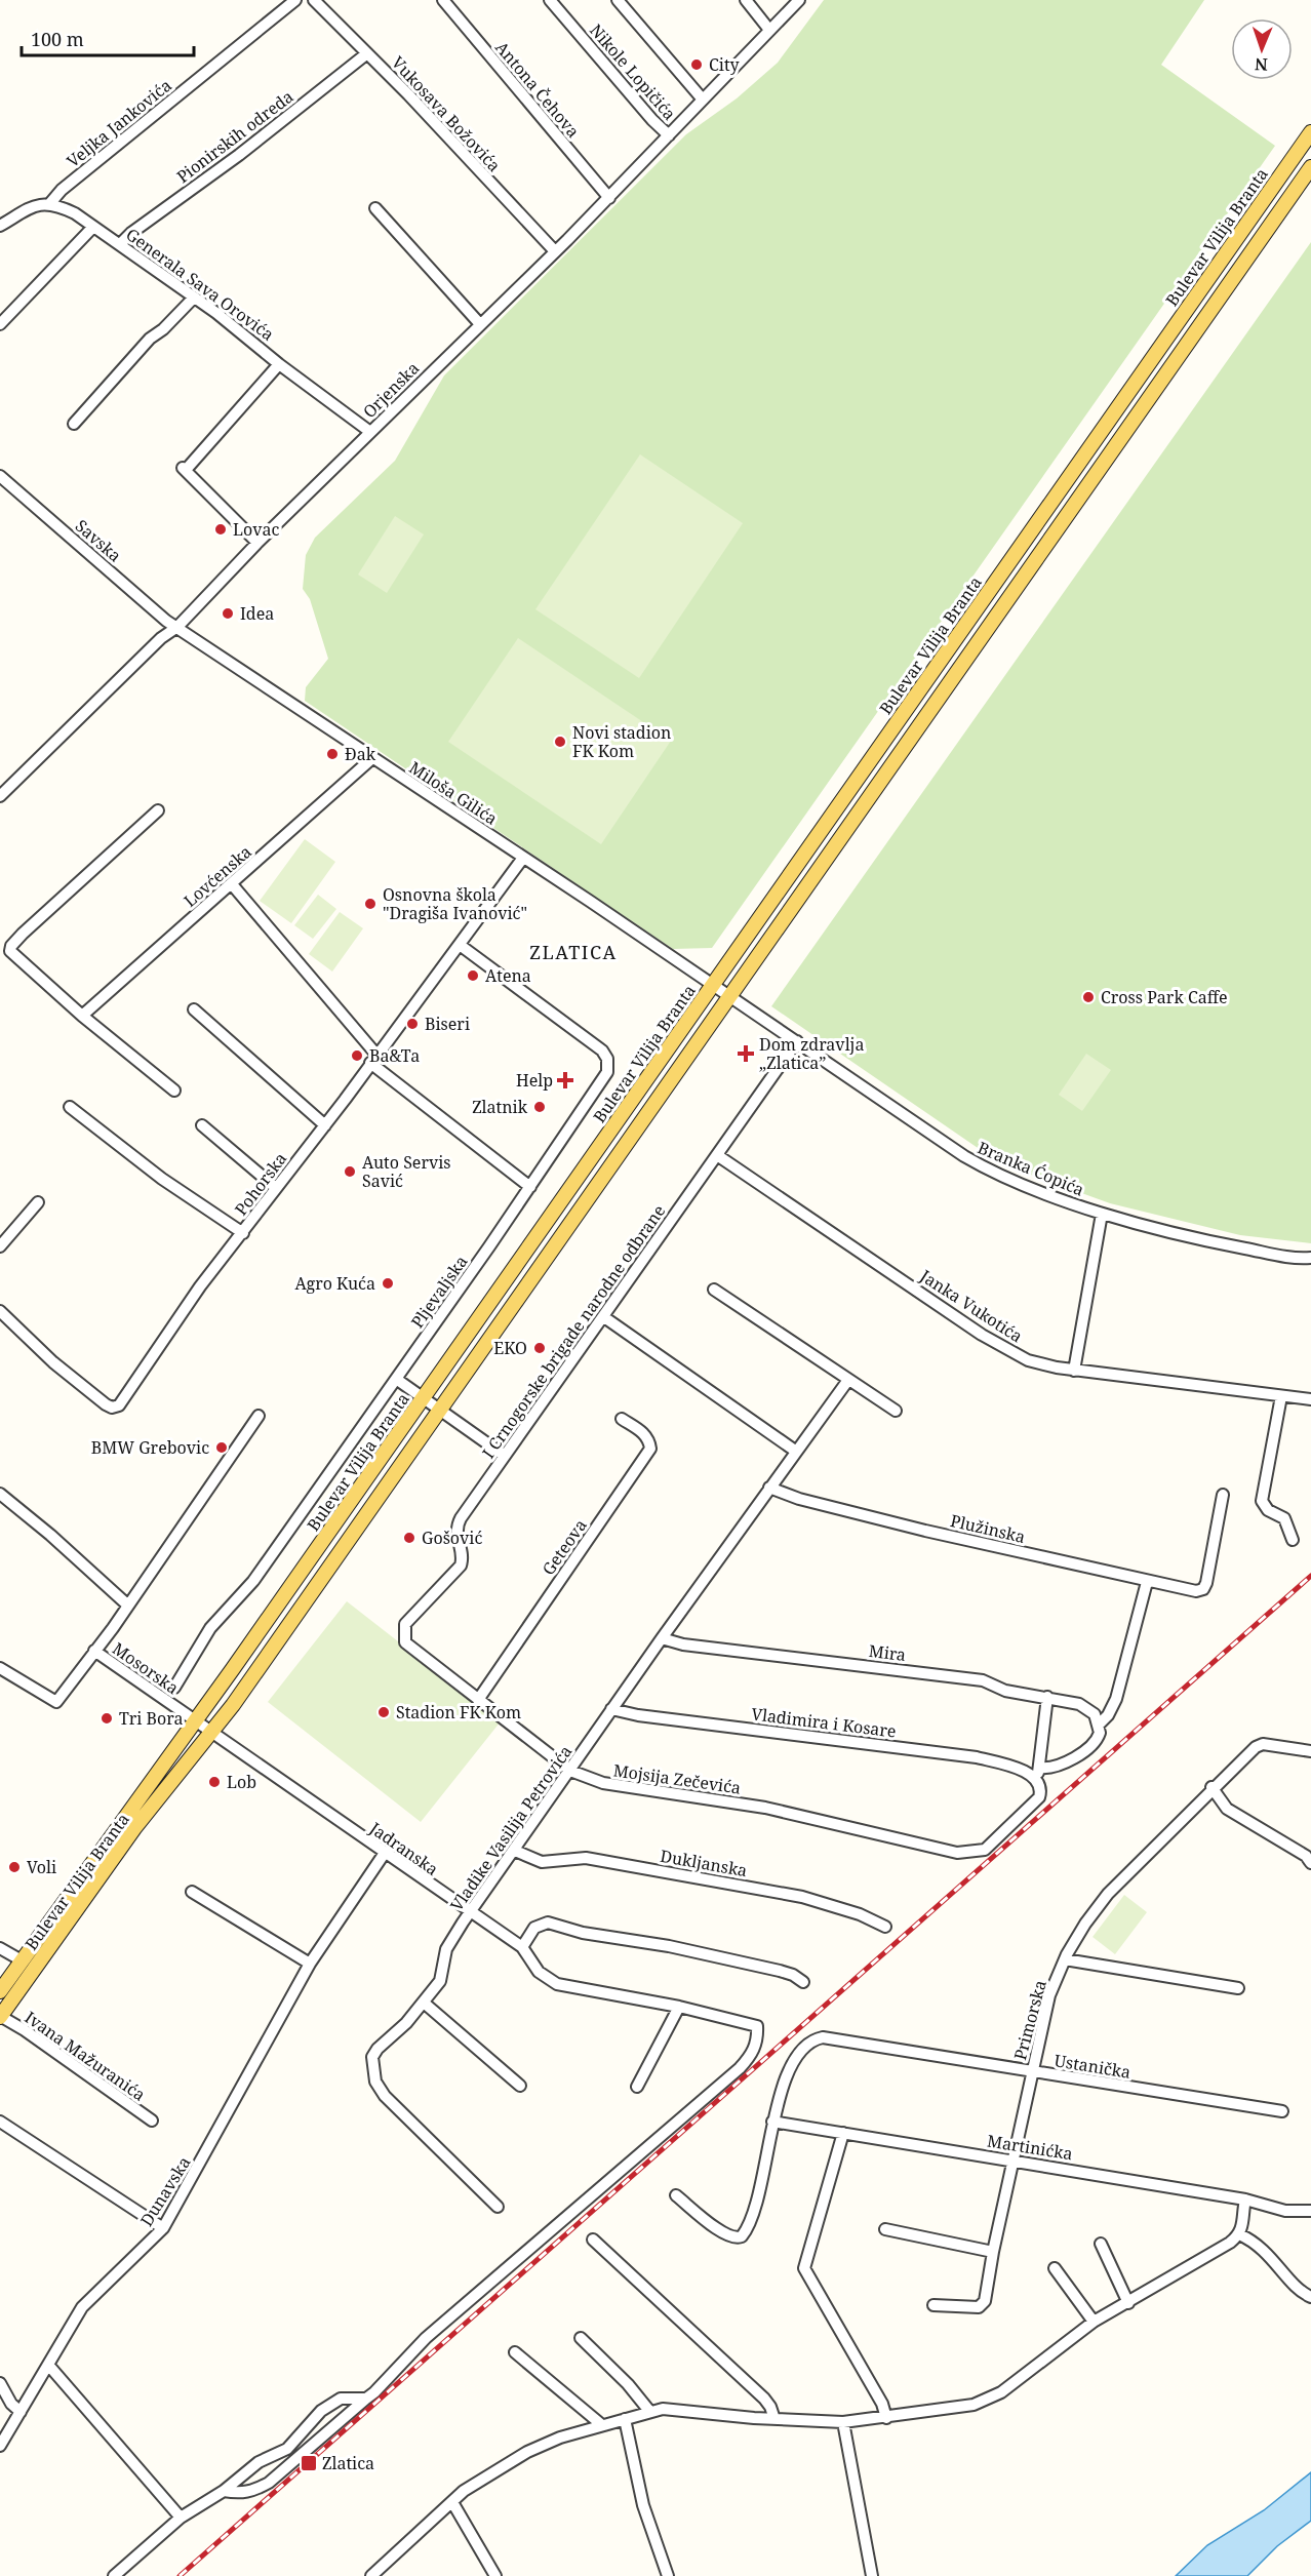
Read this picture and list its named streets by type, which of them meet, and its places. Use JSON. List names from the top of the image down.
{
  "streets": {
    "main road": ["Bulevar Vilija Branta"],
    "street": [
      "Nikole Lopičića",
      "Antona Čehova",
      "Vukosava Božovića",
      "Veljka Jankovića",
      "Pionirskih odreda",
      "Generala Sava Orovića",
      "Orjenska",
      "Savska",
      "Miloša Gilića",
      "Lovćenska",
      "Branka Ćopića",
      "Pohorska",
      "Pljevaljska",
      "Janka Vukotića",
      "I Crnogorske brigade narodne odbrane",
      "Plužinska",
      "Geteova",
      "Mira",
      "Mosorska",
      "Vladimira i Kosare",
      "Mojsija Zečevića",
      "Vladike Vasilija Petrovića",
      "Jadranska",
      "Dukljanska",
      "Primorska",
      "Ivana Mažuranića",
      "Ustanička",
      "Martinićka",
      "Dunavska"
    ]
  },
  "crossings": [
    ["Nikole Lopičića", "Orjenska"],
    ["Antona Čehova", "Orjenska"],
    ["Vukosava Božovića", "Pionirskih odreda"],
    ["Vukosava Božovića", "Orjenska"],
    ["Veljka Jankovića", "Generala Sava Orovića"],
    ["Pionirskih odreda", "Generala Sava Orovića"],
    ["Bulevar Vilija Branta", "Miloša Gilića"],
    ["Bulevar Vilija Branta", "Branka Ćopića"],
    ["Bulevar Vilija Branta", "Mosorska"],
    ["Bulevar Vilija Branta", "Jadranska"],
    ["Bulevar Vilija Branta", "Ivana Mažuranića"],
    ["Generala Sava Orovića", "Orjenska"],
    ["Orjenska", "Savska"],
    ["Orjenska", "Miloša Gilića"],
    ["Savska", "Miloša Gilića"],
    ["Miloša Gilića", "Lovćenska"],
    ["Miloša Gilića", "Branka Ćopića"],
    ["Miloša Gilića", "Pohorska"],
    ["Branka Ćopića", "I Crnogorske brigade narodne odbrane"],
    ["Pohorska", "Pljevaljska"],
    ["Janka Vukotića", "I Crnogorske brigade narodne odbrane"],
    ["I Crnogorske brigade narodne odbrane", "Mojsija Zečevića"],
    ["Plužinska", "Vladike Vasilija Petrovića"],
    ["Geteova", "Mojsija Zečevića"],
    ["Mira", "Vladike Vasilija Petrovića"],
    ["Mosorska", "Jadranska"],
    ["Vladimira i Kosare", "Mojsija Zečevića"],
    ["Vladimira i Kosare", "Vladike Vasilija Petrovića"],
    ["Mojsija Zečevića", "Vladike Vasilija Petrovića"],
    ["Vladike Vasilija Petrovića", "Jadranska"],
    ["Vladike Vasilija Petrovića", "Dukljanska"],
    ["Jadranska", "Dunavska"],
    ["Primorska", "Ustanička"],
    ["Primorska", "Martinićka"],
    ["Ustanička", "Martinićka"]
  ],
  "districts": ["ZLATICA"],
  "places": {
    "other": [
      "City",
      "Lovac",
      "Idea",
      "Novi stadion FK Kom",
      "Đak",
      "Osnovna škola \"Dragiša Ivanović\"",
      "Atena",
      "Cross Park Caffe",
      "Biseri",
      "Ba&Ta",
      "Zlatnik",
      "Auto Servis Savić",
      "Agro Kuća",
      "EKO",
      "BMW Grebovic",
      "Gošović",
      "Stadion FK Kom",
      "Tri Bora",
      "Lob",
      "Voli"
    ],
    "health": ["Dom zdravlja „Zlatica”", "Help"],
    "transit": ["Zlatica"]
  },
  "scale_bar": "100 m",
  "north": "bottom"
}
